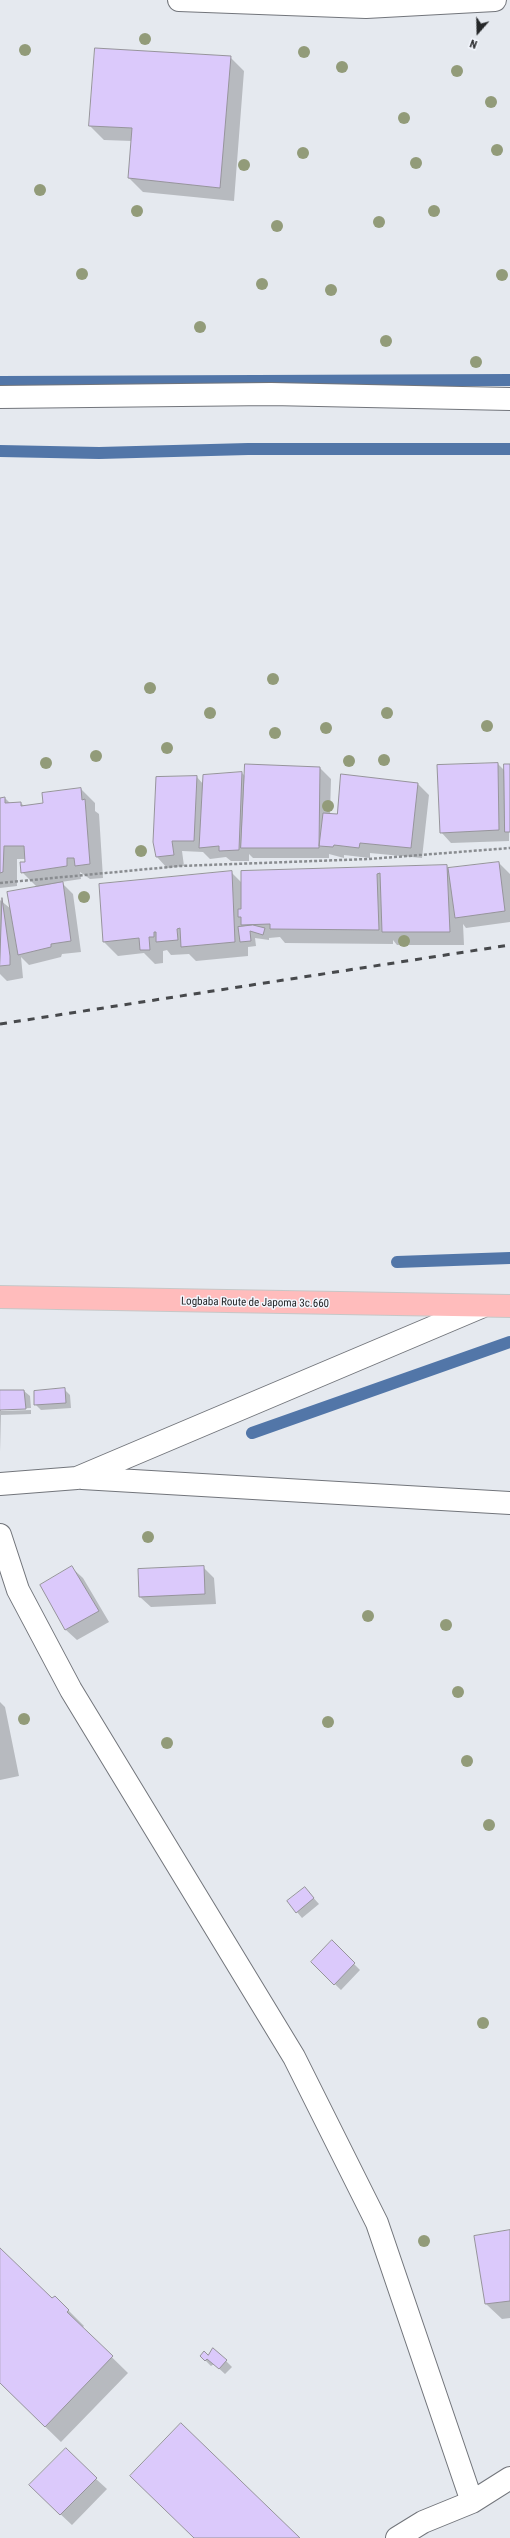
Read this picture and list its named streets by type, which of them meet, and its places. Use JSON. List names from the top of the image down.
{
  "streets": {
    "main road": ["Logbaba Route de Japoma 3c.660"]
  },
  "north": "bottom"
}
